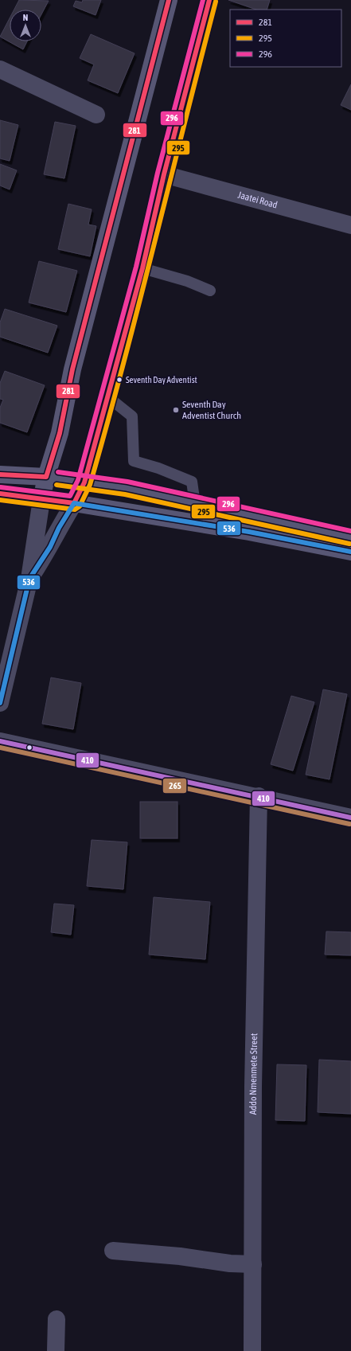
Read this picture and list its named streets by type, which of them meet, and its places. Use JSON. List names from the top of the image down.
{
  "streets": {
    "street": ["Jaatei Road", "Addo Nmenmete Street"]
  },
  "places": ["Seventh Day Adventist", "Seventh Day Adventist Church"],
  "lines": [
    "transit line 281",
    "transit line 296",
    "transit line 295",
    "transit line 536",
    "transit line 410",
    "transit line 265"
  ],
  "legend": ["281", "295", "296"],
  "north": "top"
}
